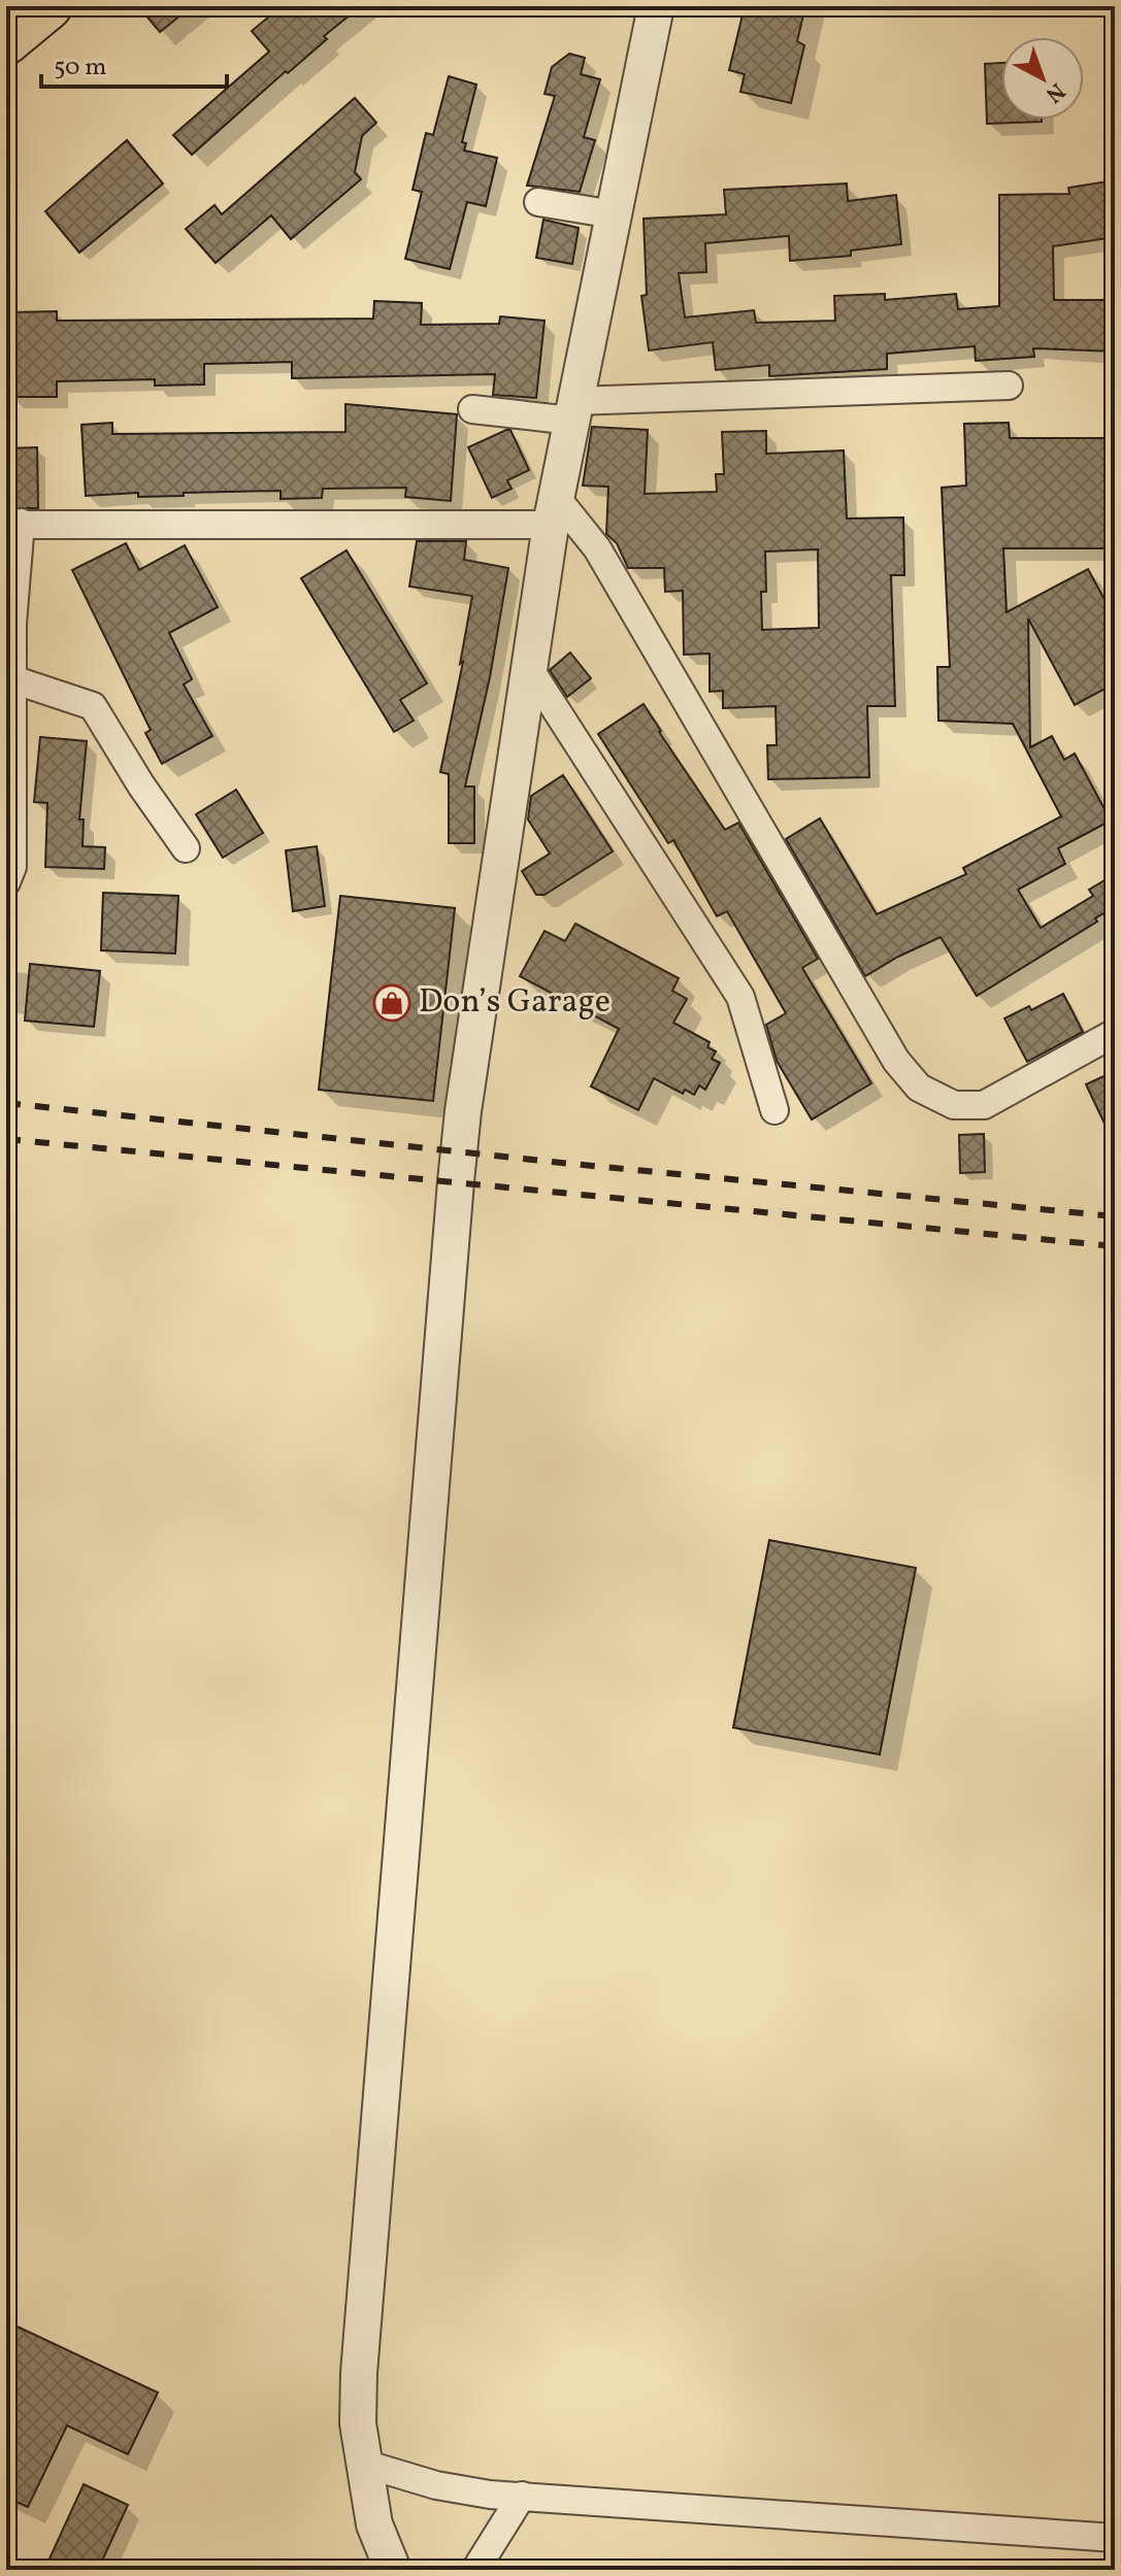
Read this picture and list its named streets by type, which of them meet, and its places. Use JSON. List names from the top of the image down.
{
  "places": {
    "shop": ["Don’s Garage"]
  },
  "scale_bar": "50 m",
  "north": "bottom right"
}
